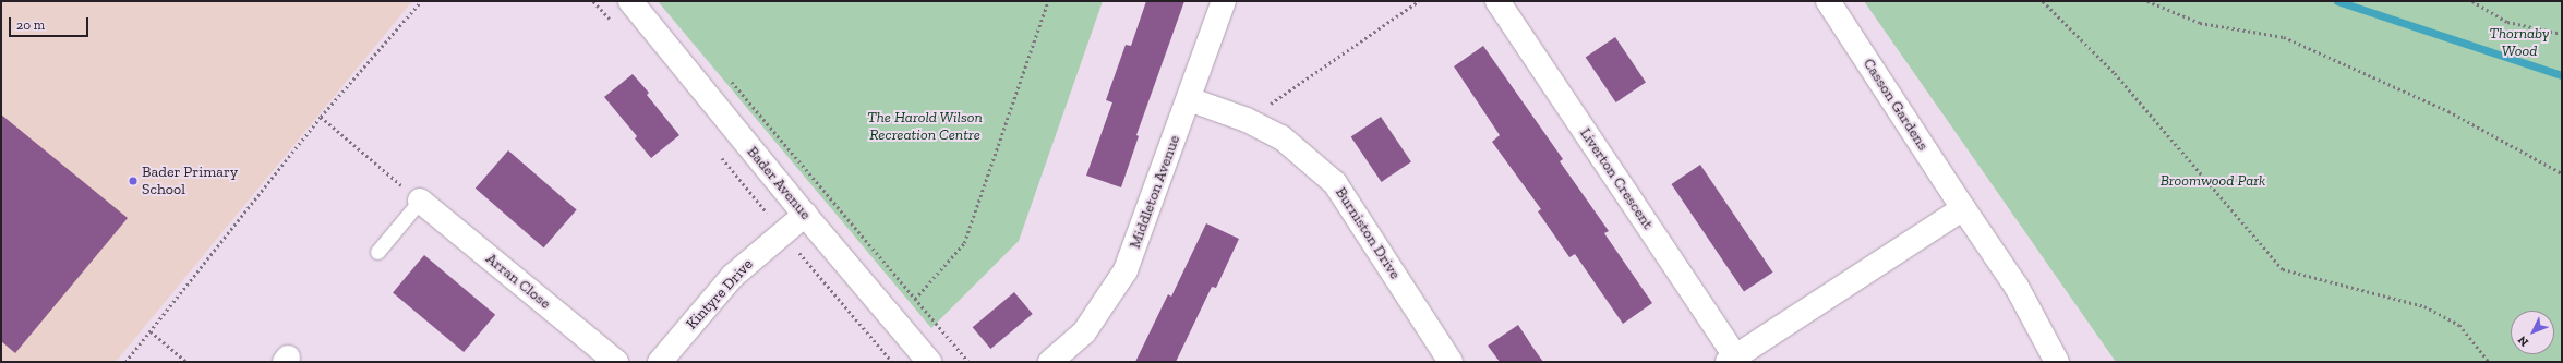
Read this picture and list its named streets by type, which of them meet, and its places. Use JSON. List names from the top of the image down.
{
  "streets": {
    "street": [
      "Casson Gardens",
      "Liverton Crescent",
      "Bader Avenue",
      "Middleton Avenue",
      "Burniston Drive",
      "Arran Close",
      "Kintyre Drive"
    ]
  },
  "crossings": [
    ["Bader Avenue", "Kintyre Drive"],
    ["Middleton Avenue", "Burniston Drive"]
  ],
  "parks": ["Thornaby Wood", "The Harold Wilson Recreation Centre", "Broomwood Park"],
  "places": ["Bader Primary School"],
  "scale_bar": "20 m",
  "north": "bottom left"
}
